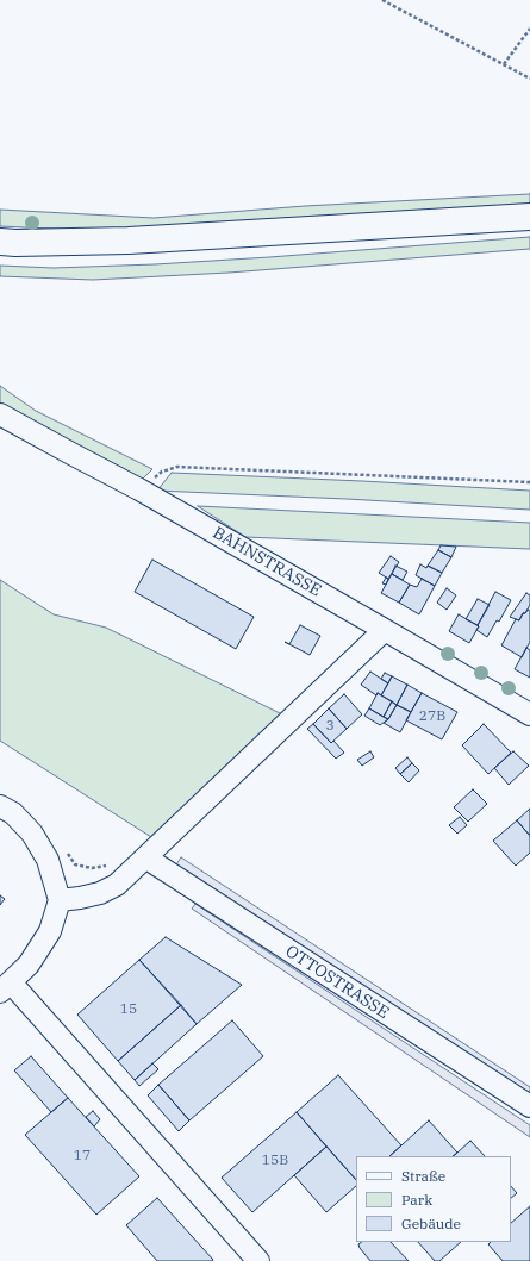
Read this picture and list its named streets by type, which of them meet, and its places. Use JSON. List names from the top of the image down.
{
  "streets": {
    "street": ["BAHNSTRASSE", "OTTOSTRASSE"]
  },
  "house_numbers": [
    "27B",
    "3",
    "15",
    "17",
    "15B"
  ],
  "legend": ["Straße", "Park", "Gebäude"]
}
